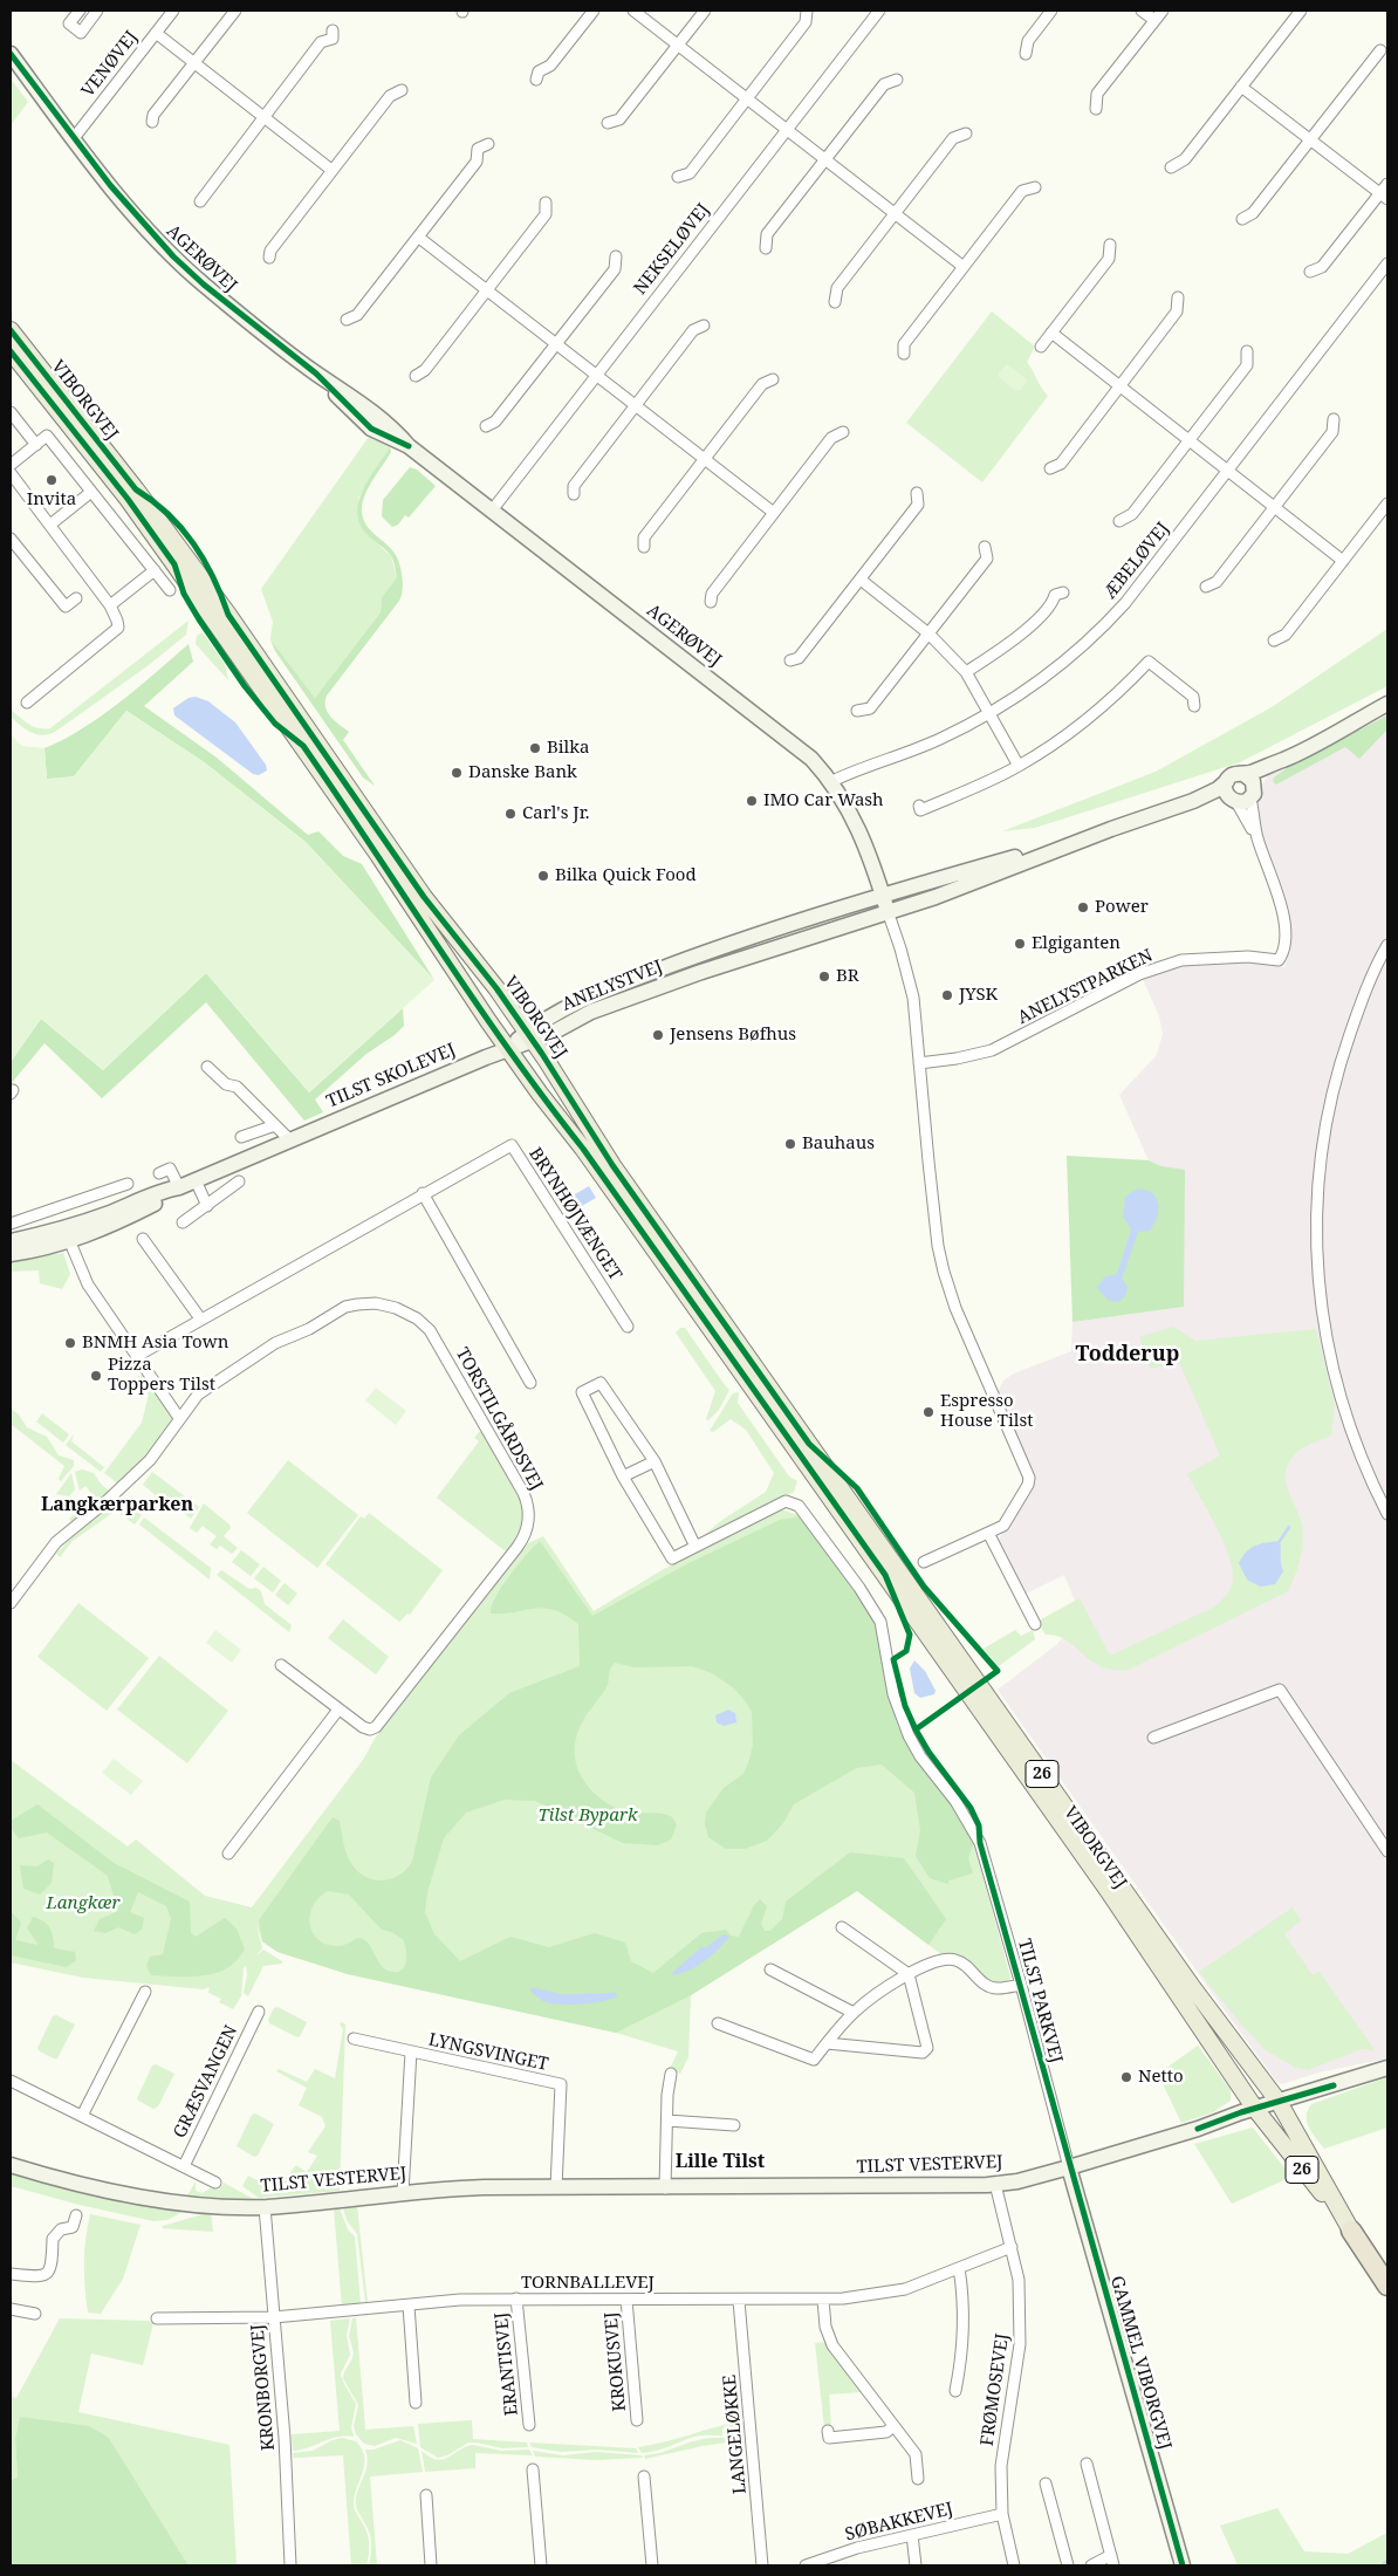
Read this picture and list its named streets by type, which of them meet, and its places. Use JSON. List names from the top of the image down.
{
  "streets": {
    "highway": ["VIBORGVEJ", "26"],
    "street": [
      "VENØVEJ",
      "NEKSELØVEJ",
      "AGERØVEJ",
      "ÆBELØVEJ",
      "ANELYSTVEJ",
      "ANELYSTPARKEN",
      "TILST SKOLEVEJ",
      "BRYNHØJVÆNGET",
      "TORSTILGÅRDSVEJ",
      "TILST PARKVEJ",
      "LYNGSVINGET",
      "GRÆSVANGEN",
      "TILST VESTERVEJ",
      "TORNBALLEVEJ",
      "KROKUSVEJ",
      "GAMMEL VIBORGVEJ",
      "ERANTISVEJ",
      "KRONBORGVEJ",
      "FRØMOSEVEJ",
      "LANGELØKKE",
      "SØBAKKEVEJ"
    ]
  },
  "crossings": [
    ["VENØVEJ", "AGERØVEJ"],
    ["NEKSELØVEJ", "AGERØVEJ"],
    ["AGERØVEJ", "ÆBELØVEJ"],
    ["AGERØVEJ", "ANELYSTVEJ"],
    ["VIBORGVEJ", "ANELYSTVEJ"],
    ["VIBORGVEJ", "TILST SKOLEVEJ"],
    ["VIBORGVEJ", "TILST VESTERVEJ"],
    ["ANELYSTVEJ", "ANELYSTPARKEN"],
    ["ANELYSTVEJ", "TILST SKOLEVEJ"],
    ["TILST PARKVEJ", "TILST VESTERVEJ"],
    ["TILST PARKVEJ", "GAMMEL VIBORGVEJ"],
    ["LYNGSVINGET", "TILST VESTERVEJ"],
    ["TILST VESTERVEJ", "GAMMEL VIBORGVEJ"],
    ["TILST VESTERVEJ", "KRONBORGVEJ"],
    ["TILST VESTERVEJ", "FRØMOSEVEJ"],
    ["TORNBALLEVEJ", "KROKUSVEJ"],
    ["TORNBALLEVEJ", "ERANTISVEJ"],
    ["TORNBALLEVEJ", "KRONBORGVEJ"],
    ["TORNBALLEVEJ", "FRØMOSEVEJ"],
    ["TORNBALLEVEJ", "LANGELØKKE"],
    ["FRØMOSEVEJ", "SØBAKKEVEJ"]
  ],
  "districts": ["Todderup", "Langkærparken", "Lille Tilst"],
  "parks": ["Tilst Bypark", "Langkær"],
  "places": [
    "Invita",
    "Bilka",
    "Danske Bank",
    "IMO Car Wash",
    "Carl's Jr.",
    "Bilka Quick Food",
    "Power",
    "Elgiganten",
    "BR",
    "JYSK",
    "Jensens Bøfhus",
    "Bauhaus",
    "BNMH Asia Town",
    "Pizza Toppers Tilst",
    "Espresso House Tilst",
    "Netto"
  ]
}
